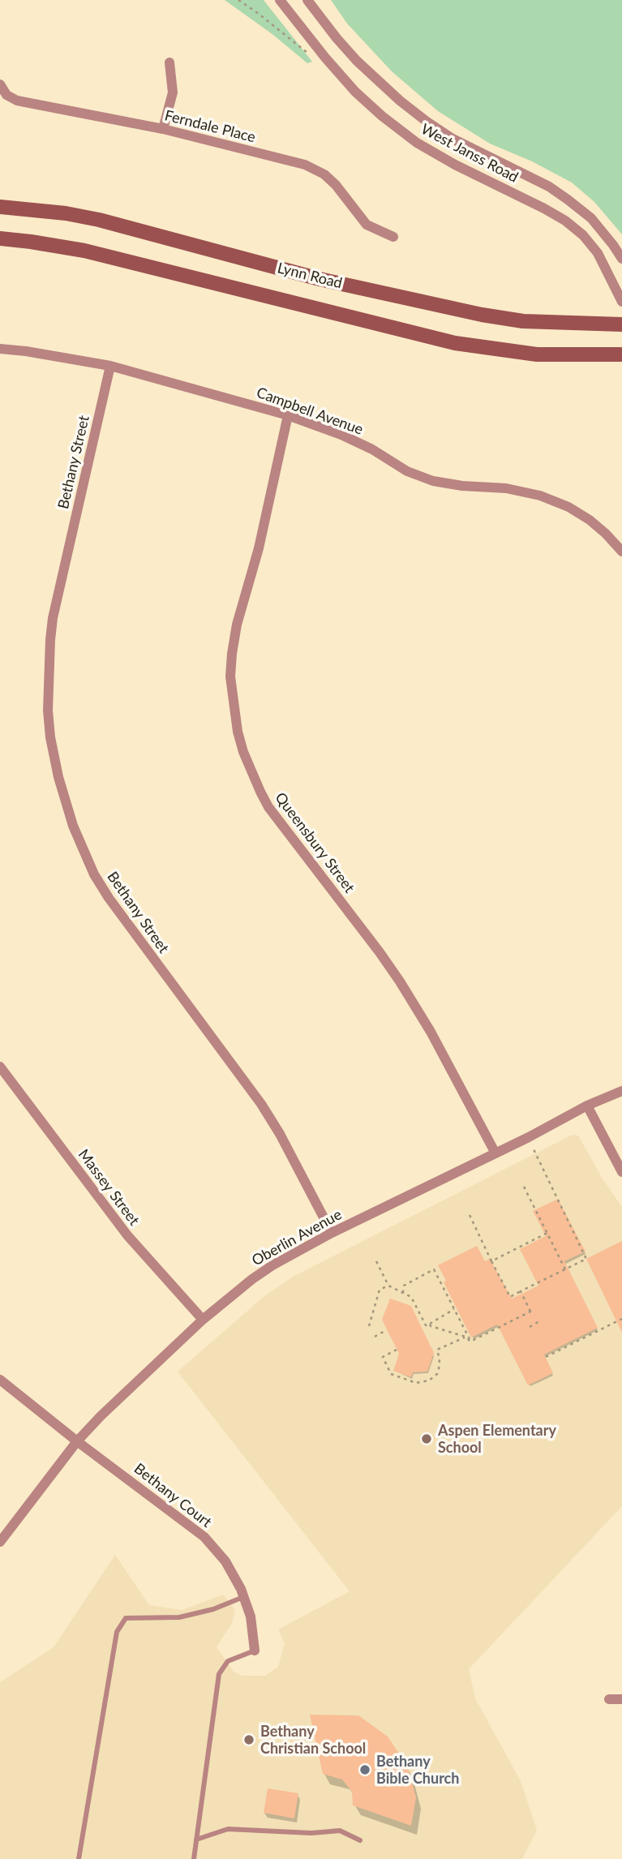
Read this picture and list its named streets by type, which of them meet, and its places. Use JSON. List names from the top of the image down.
{
  "streets": {
    "main road": ["Lynn Road"],
    "street": [
      "Ferndale Place",
      "West Janss Road",
      "Campbell Avenue",
      "Bethany Street",
      "Queensbury Street",
      "Massey Street",
      "Oberlin Avenue",
      "Bethany Court"
    ]
  },
  "crossings": [
    ["Campbell Avenue", "Bethany Street"],
    ["Campbell Avenue", "Queensbury Street"],
    ["Bethany Street", "Oberlin Avenue"],
    ["Queensbury Street", "Oberlin Avenue"],
    ["Massey Street", "Oberlin Avenue"],
    ["Oberlin Avenue", "Bethany Court"]
  ],
  "places": ["Aspen Elementary School", "Bethany Christian School", "Bethany Bible Church"]
}
